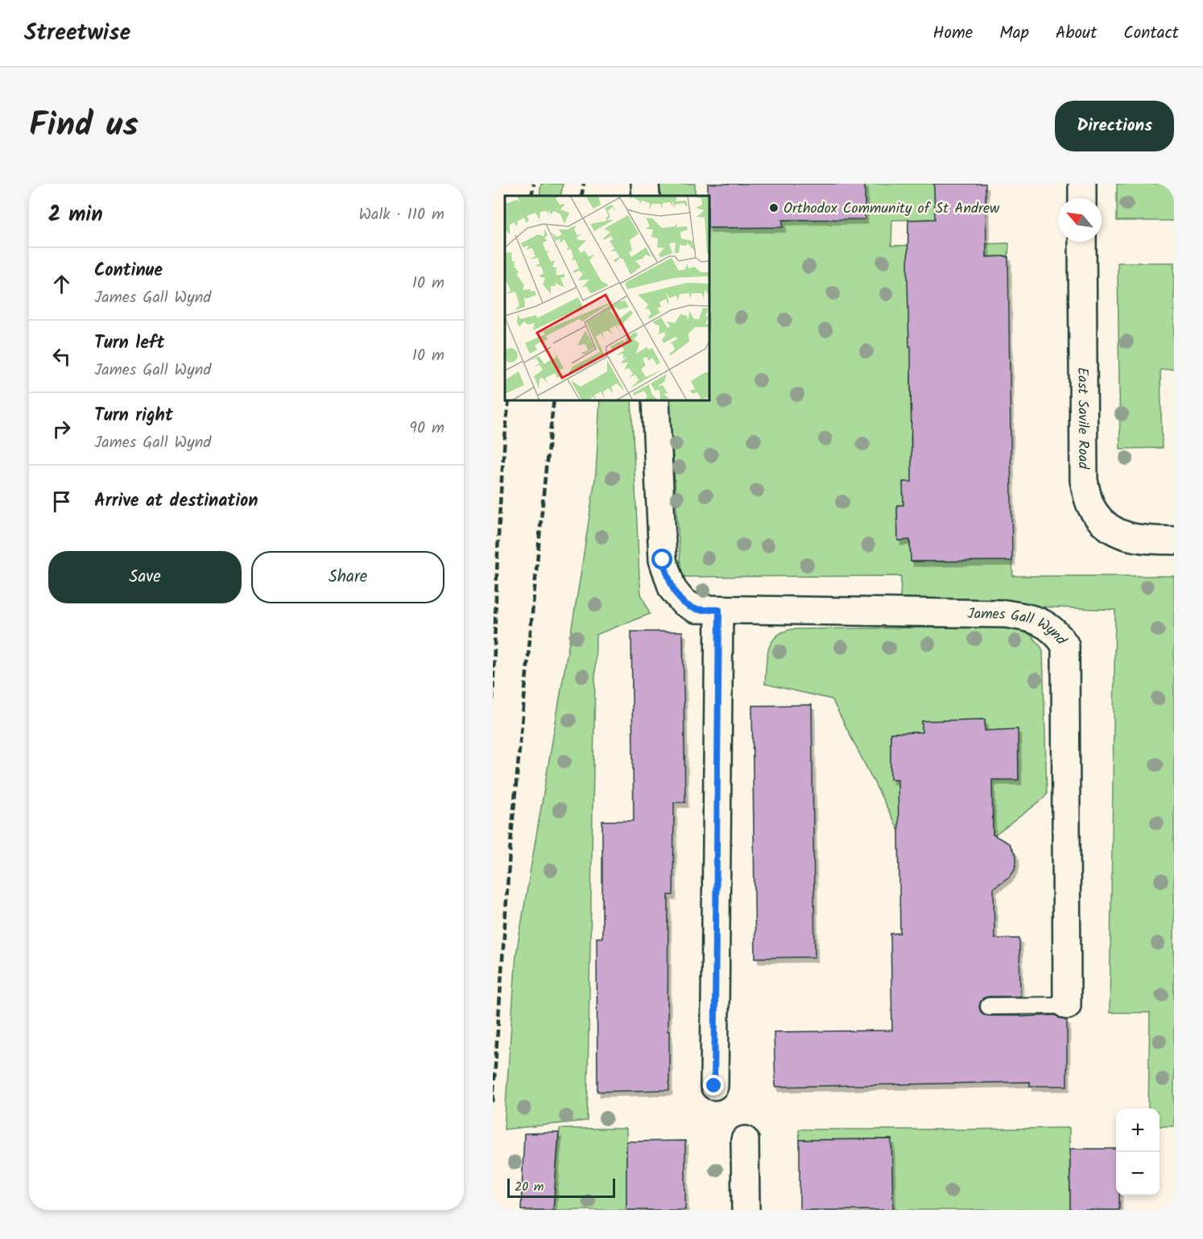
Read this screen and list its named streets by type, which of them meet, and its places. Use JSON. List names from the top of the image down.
{
  "streets": {
    "street": ["East Savile Road", "James Gall Wynd"]
  },
  "places": ["Orthodox Community of St Andrew"],
  "scale_bar": "20 m",
  "north": "top left",
  "page": {
    "header": "Streetwise",
    "nav": [
      "Home",
      "Map",
      "About",
      "Contact"
    ],
    "title": "Find us",
    "buttons": [
      "Directions",
      ["Save", "Share"]
    ],
    "heading": ["2 min", "Walk · 110 m"],
    "list": [
      ["Continue", "James Gall Wynd", "10 m"],
      ["Turn left", "James Gall Wynd", "10 m"],
      ["Turn right", "James Gall Wynd", "90 m"],
      "Arrive at destination"
    ],
    "map_buttons": ["+", "−"],
    "scale": "20 m"
  }
}
